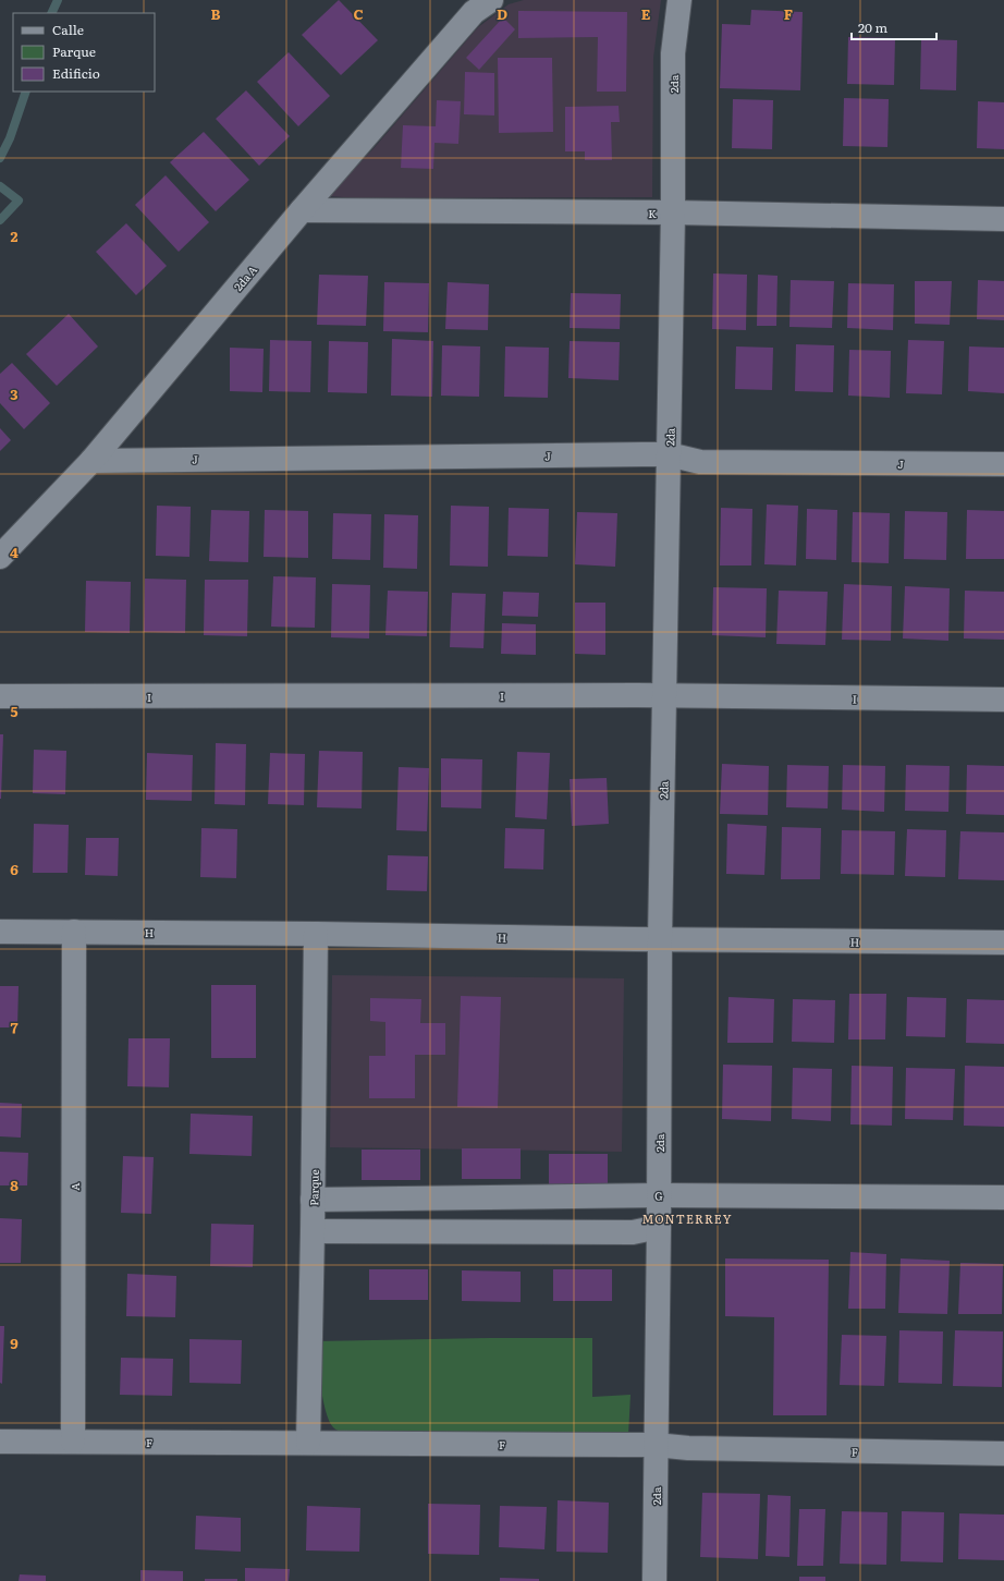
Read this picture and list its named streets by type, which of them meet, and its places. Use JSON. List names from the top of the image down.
{
  "streets": {
    "street": [
      "2da",
      "K",
      "2da A",
      "J",
      "I",
      "H",
      "A",
      "Parque",
      "G",
      "F"
    ]
  },
  "crossings": [
    ["2da", "K"],
    ["2da", "J"],
    ["2da", "I"],
    ["2da", "H"],
    ["2da", "G"],
    ["2da", "F"],
    ["K", "2da A"],
    ["2da A", "J"],
    ["H", "A"],
    ["H", "Parque"],
    ["A", "F"],
    ["Parque", "G"],
    ["Parque", "F"]
  ],
  "districts": ["MONTERREY"],
  "legend": ["Calle", "Parque", "Edificio"],
  "scale_bar": "20 m",
  "grid": {
    "columns": [
      "B",
      "C",
      "D",
      "E",
      "F"
    ],
    "rows": [
      "2",
      "3",
      "4",
      "5",
      "6",
      "7",
      "8",
      "9"
    ]
  }
}
